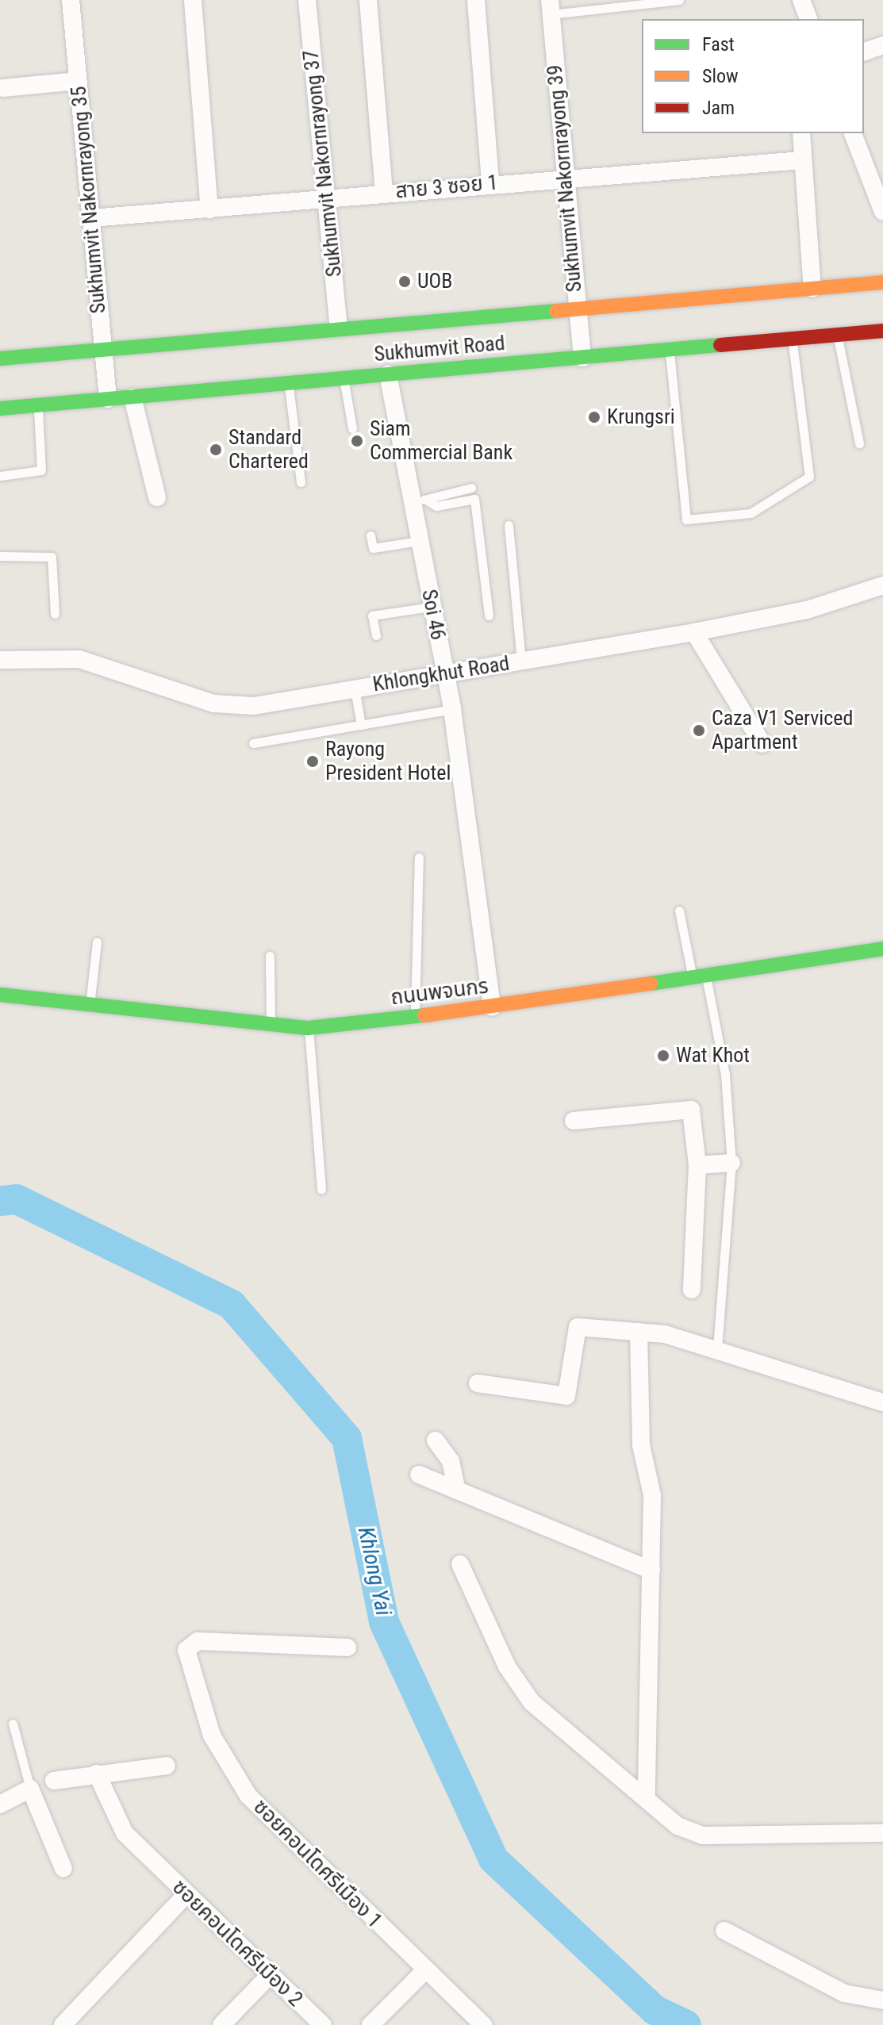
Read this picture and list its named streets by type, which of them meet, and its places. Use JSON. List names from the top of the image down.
{
  "streets": {
    "main road": ["Sukhumvit Road", "ถนนพจนกร"],
    "street": [
      "Sukhumvit Nakornrayong 37",
      "Sukhumvit Nakornrayong 39",
      "สาย 3 ซอย 1",
      "Sukhumvit Nakornrayong 35",
      "Soi 46",
      "Khlongkhut Road",
      "ซอยคอนโดศรีเมือง 1",
      "ซอยคอนโดศรีเมือง 2"
    ]
  },
  "crossings": [
    ["Sukhumvit Nakornrayong 37", "สาย 3 ซอย 1"],
    ["Sukhumvit Nakornrayong 37", "Sukhumvit Road"],
    ["Sukhumvit Nakornrayong 39", "สาย 3 ซอย 1"],
    ["Sukhumvit Nakornrayong 39", "Sukhumvit Road"],
    ["สาย 3 ซอย 1", "Sukhumvit Nakornrayong 35"],
    ["Sukhumvit Nakornrayong 35", "Sukhumvit Road"],
    ["Sukhumvit Road", "Soi 46"],
    ["Soi 46", "Khlongkhut Road"],
    ["Soi 46", "ถนนพจนกร"]
  ],
  "water": ["Khlong Yai"],
  "places": [
    "UOB",
    "Krungsri",
    "Siam Commercial Bank",
    "Standard Chartered",
    "Caza V1 Serviced Apartment",
    "Rayong President Hotel",
    "Wat Khot"
  ],
  "legend": ["Fast", "Slow", "Jam"]
}
